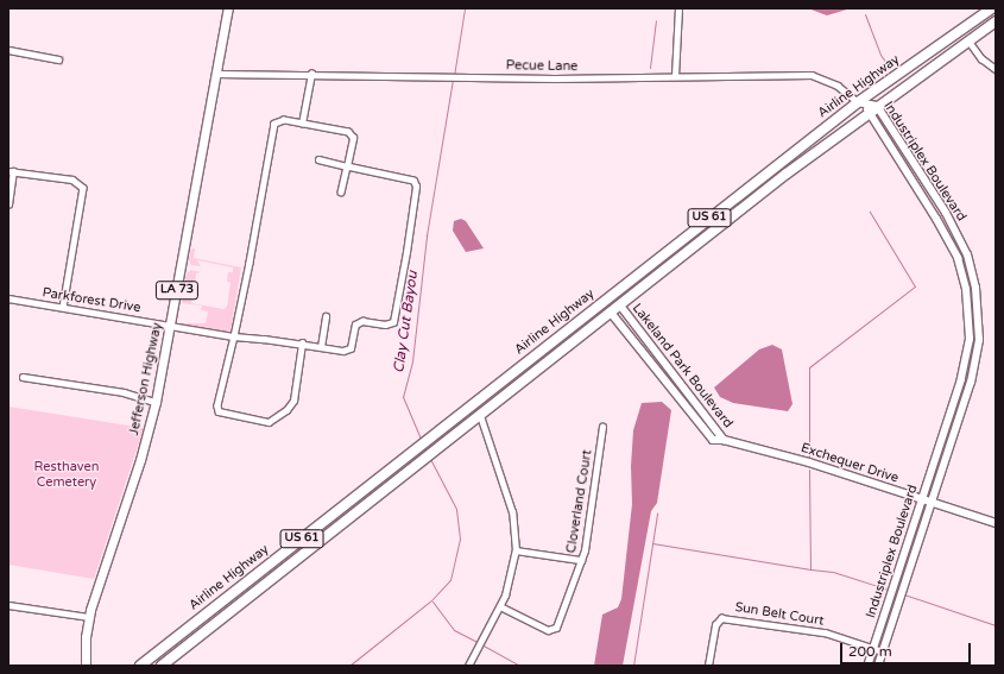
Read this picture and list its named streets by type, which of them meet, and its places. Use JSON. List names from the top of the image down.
{
  "streets": {
    "highway": ["Airline Highway", "US 61"],
    "main road": ["LA 73", "Jefferson Highway"],
    "street": [
      "Pecue Lane",
      "Industriplex Boulevard",
      "Parkforest Drive",
      "Lakeland Park Boulevard",
      "Exchequer Drive",
      "Cloverland Court",
      "Sun Belt Court"
    ]
  },
  "crossings": [
    ["Pecue Lane", "Airline Highway"],
    ["Pecue Lane", "Industriplex Boulevard"],
    ["Pecue Lane", "Jefferson Highway"],
    ["Airline Highway", "Industriplex Boulevard"],
    ["Airline Highway", "Lakeland Park Boulevard"],
    ["Industriplex Boulevard", "Exchequer Drive"],
    ["Industriplex Boulevard", "Sun Belt Court"],
    ["Parkforest Drive", "Jefferson Highway"],
    ["Lakeland Park Boulevard", "Exchequer Drive"]
  ],
  "water": ["Clay Cut Bayou"],
  "parks": ["Resthaven Cemetery"],
  "scale_bar": "200 m"
}
